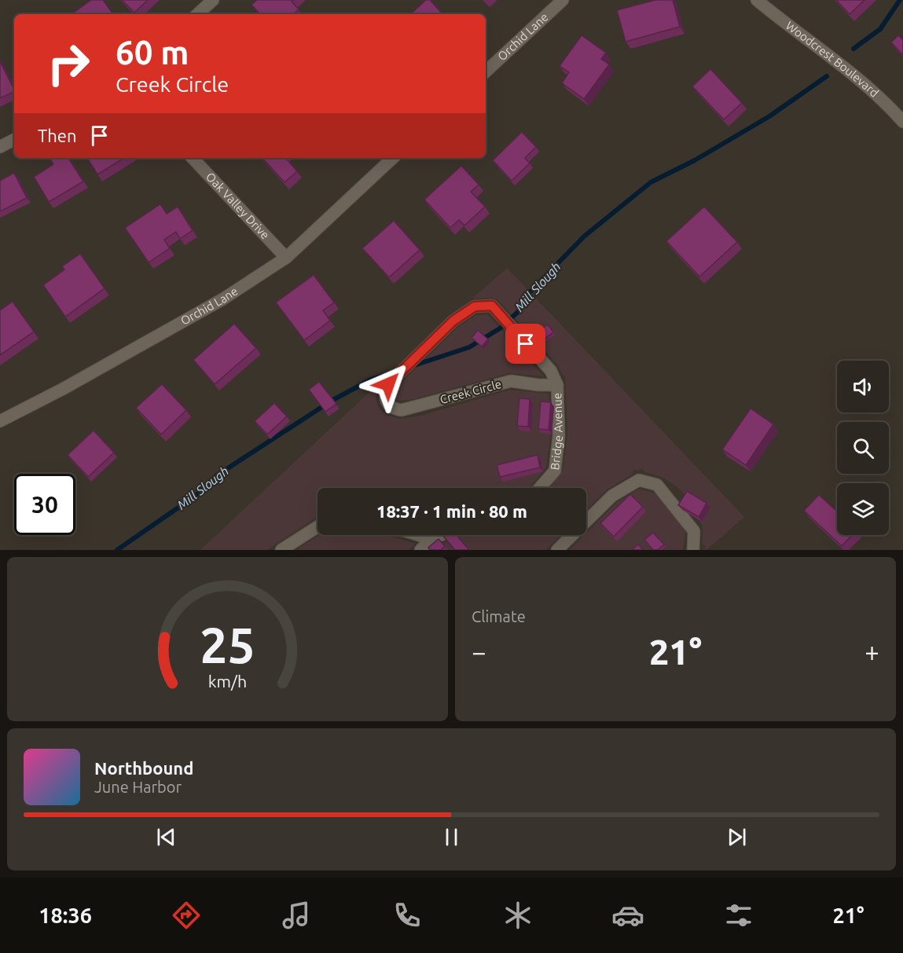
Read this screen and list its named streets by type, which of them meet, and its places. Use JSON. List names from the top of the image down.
{
  "streets": {
    "street": [
      "Orchid Lane",
      "Woodcrest Boulevard",
      "Oak Valley Drive",
      "Creek Circle",
      "Bridge Avenue"
    ]
  },
  "crossings": [
    ["Orchid Lane", "Oak Valley Drive"],
    ["Creek Circle", "Bridge Avenue"]
  ],
  "water": ["Mill Slough"],
  "page": {
    "turn": ["60 m", "Creek Circle"],
    "then": "Then",
    "limit": "30",
    "trip": "18:37 · 1 min · 80 m",
    "tile": "Climate",
    "heat": ["−", "21°", "+"],
    "song": ["Northbound", "June Harbor"],
    "tabs": ["18:36", "21°"],
    "gauge": ["25", "km/h"]
  }
}
